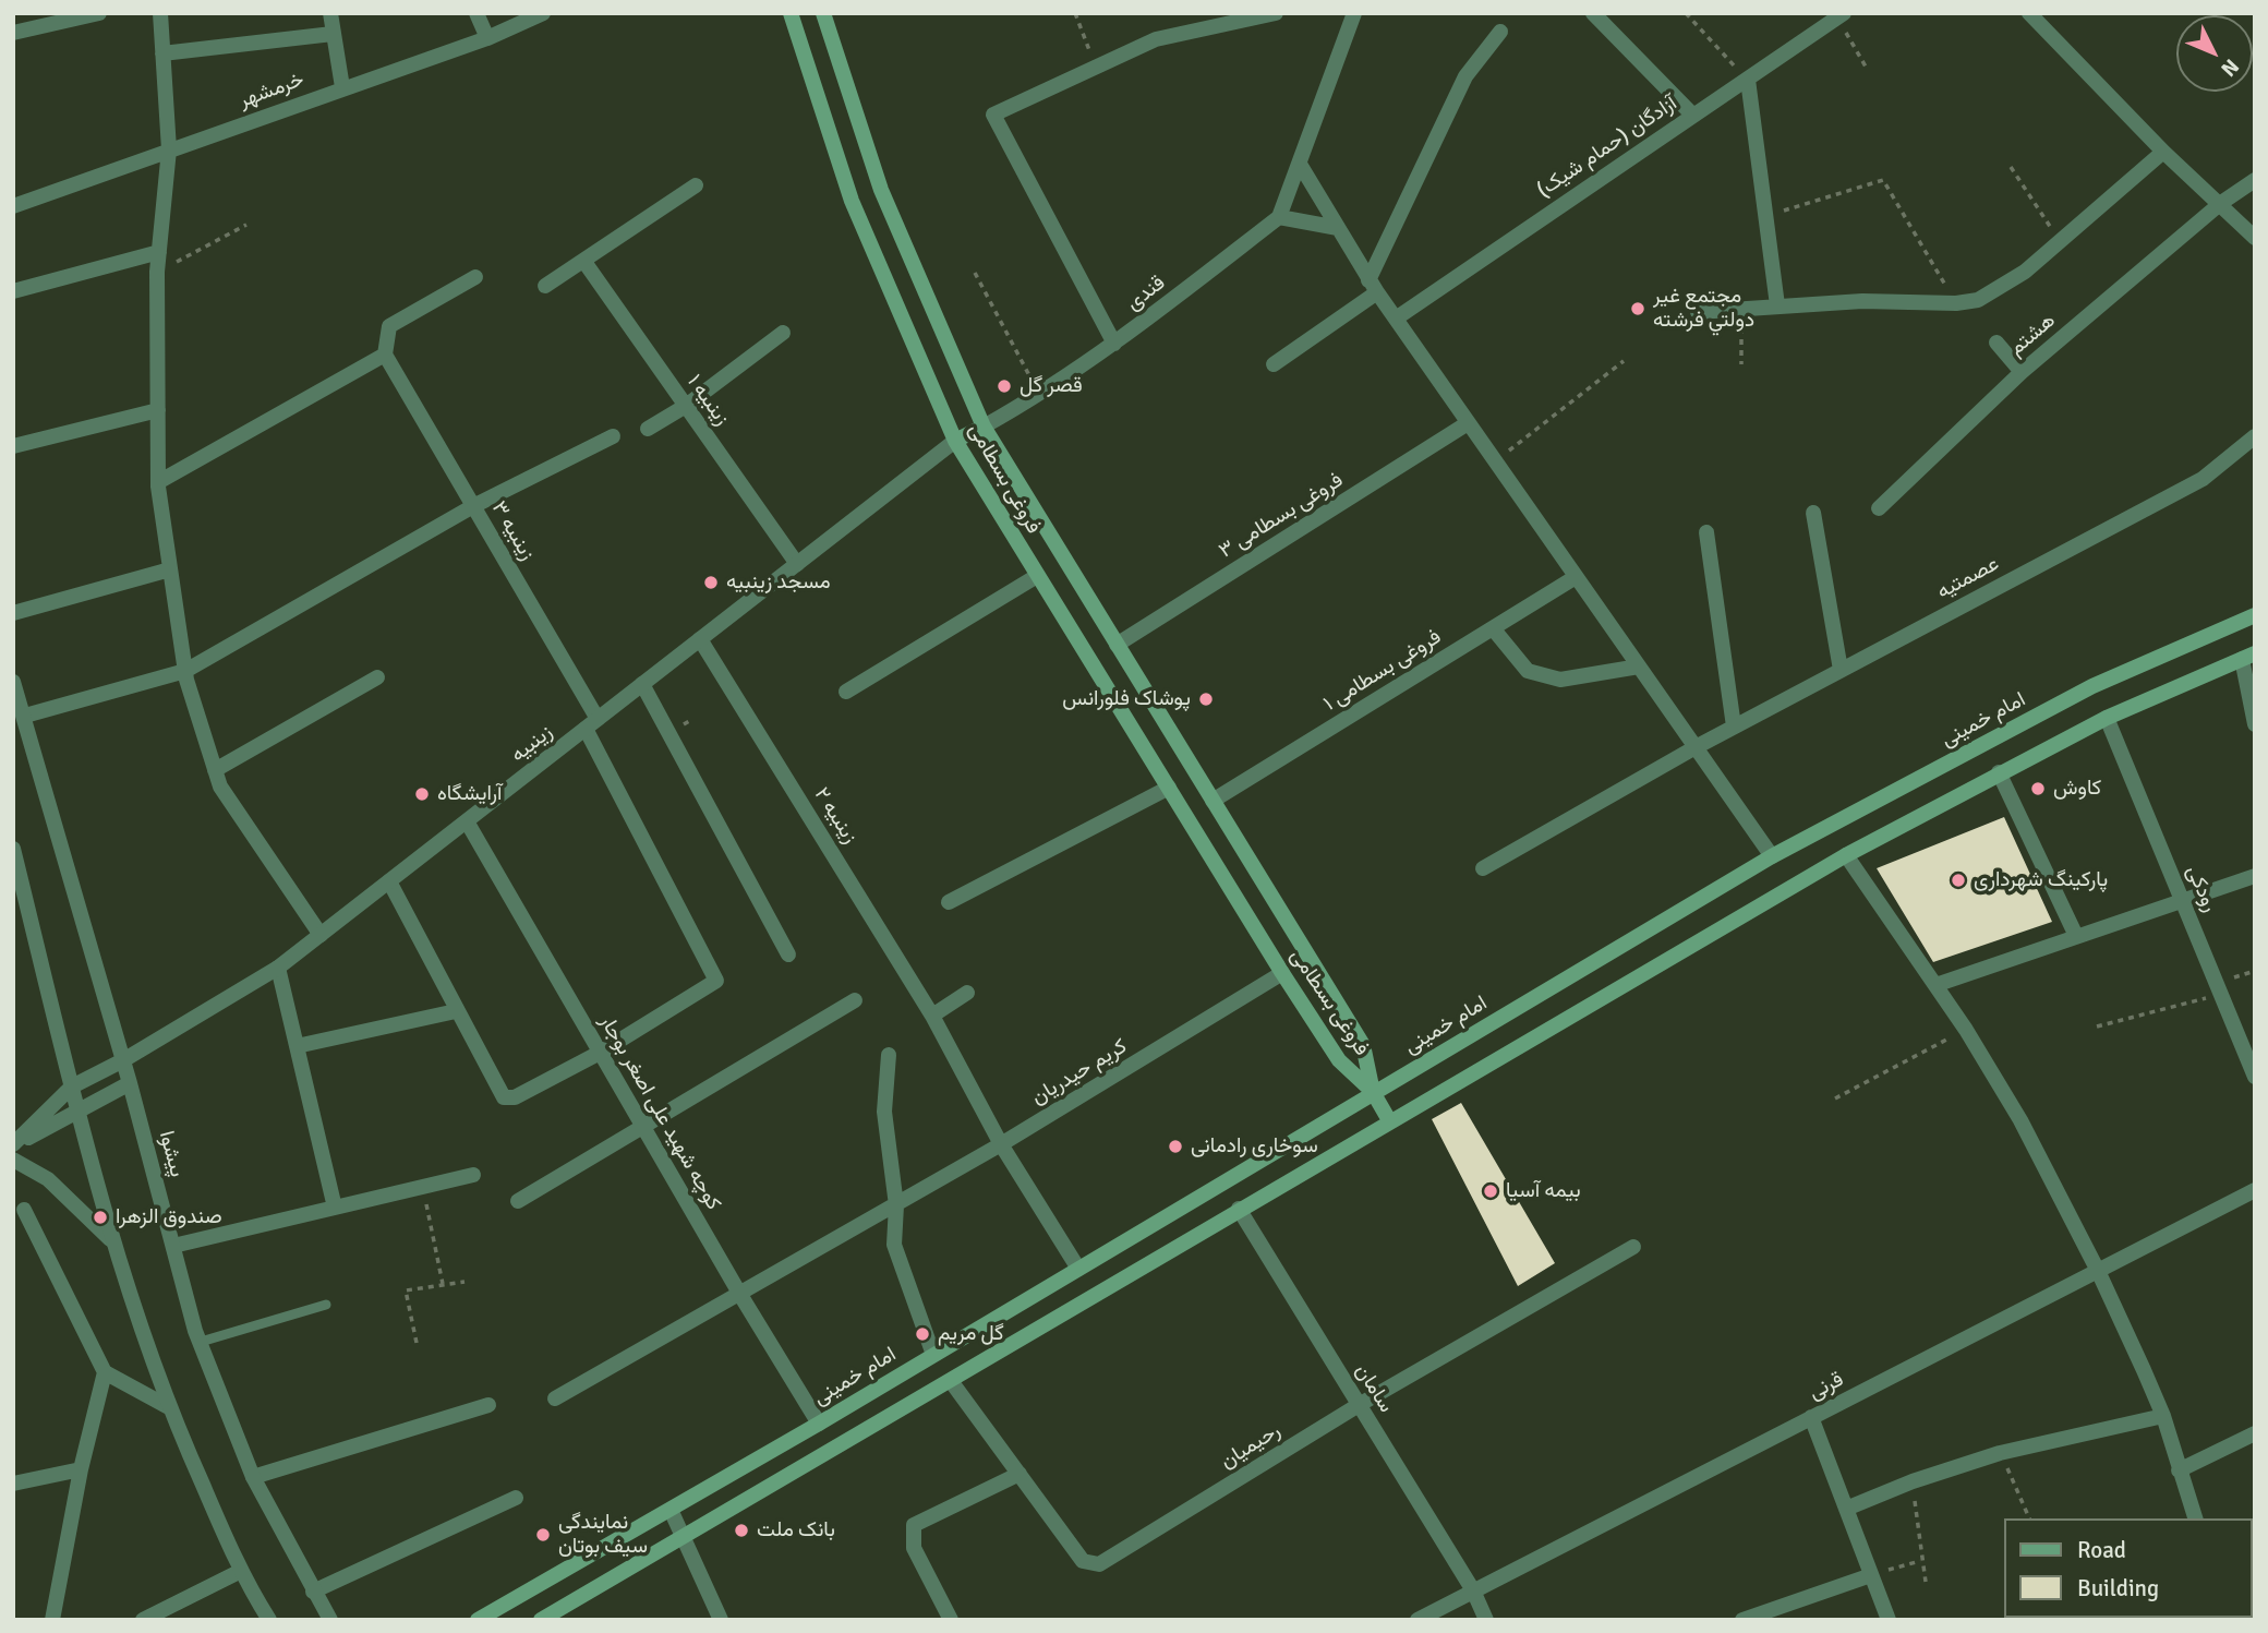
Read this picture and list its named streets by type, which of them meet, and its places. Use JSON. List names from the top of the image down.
{
  "streets": {
    "main road": ["فروغی بسطامی", "امام خمینی"],
    "street": [
      "خرمشهر",
      "آزادگان (حمام شیک)",
      "قندی",
      "هشتم",
      "زینبیه ۱",
      "فروغی بسطامی ۳",
      "زینبیه ۳",
      "عصمتیه",
      "فروغی بسطامی ۱",
      "زینبیه",
      "زینبیه ۲",
      "رودکی",
      "کریم حیدریان",
      "کوچه شهید علی اصغر بوجار",
      "پیشوا",
      "قرنی",
      "سامان",
      "رحیمیان"
    ]
  },
  "crossings": [
    ["قندی", "فروغی بسطامی"],
    ["زینبیه ۱", "زینبیه"],
    ["فروغی بسطامی", "فروغی بسطامی ۳"],
    ["فروغی بسطامی", "فروغی بسطامی ۱"],
    ["فروغی بسطامی", "امام خمینی"],
    ["فروغی بسطامی", "زینبیه"],
    ["فروغی بسطامی", "کریم حیدریان"],
    ["زینبیه ۳", "زینبیه"],
    ["زینبیه ۳", "کوچه شهید علی اصغر بوجار"],
    ["امام خمینی", "زینبیه ۲"],
    ["امام خمینی", "کوچه شهید علی اصغر بوجار"],
    ["زینبیه", "زینبیه ۲"],
    ["زینبیه", "کوچه شهید علی اصغر بوجار"],
    ["زینبیه", "پیشوا"],
    ["زینبیه ۲", "کریم حیدریان"],
    ["کریم حیدریان", "کوچه شهید علی اصغر بوجار"],
    ["قرنی", "سامان"],
    ["سامان", "رحیمیان"]
  ],
  "places": [
    "مجتمع غير دولتي فرشته",
    "قصر گل",
    "مسجد زینبیه",
    "پوشاک فلورانس",
    "کاوش",
    "آرایشگاه",
    "پارکینگ شهرداری",
    "سوخاری رادمانی",
    "بیمه آسیا",
    "صندوق الزهرا",
    "گل مریم",
    "بانک ملت",
    "نمایندگی سیف بوتان"
  ],
  "legend": ["Road", "Building"],
  "north": "bottom right"
}
